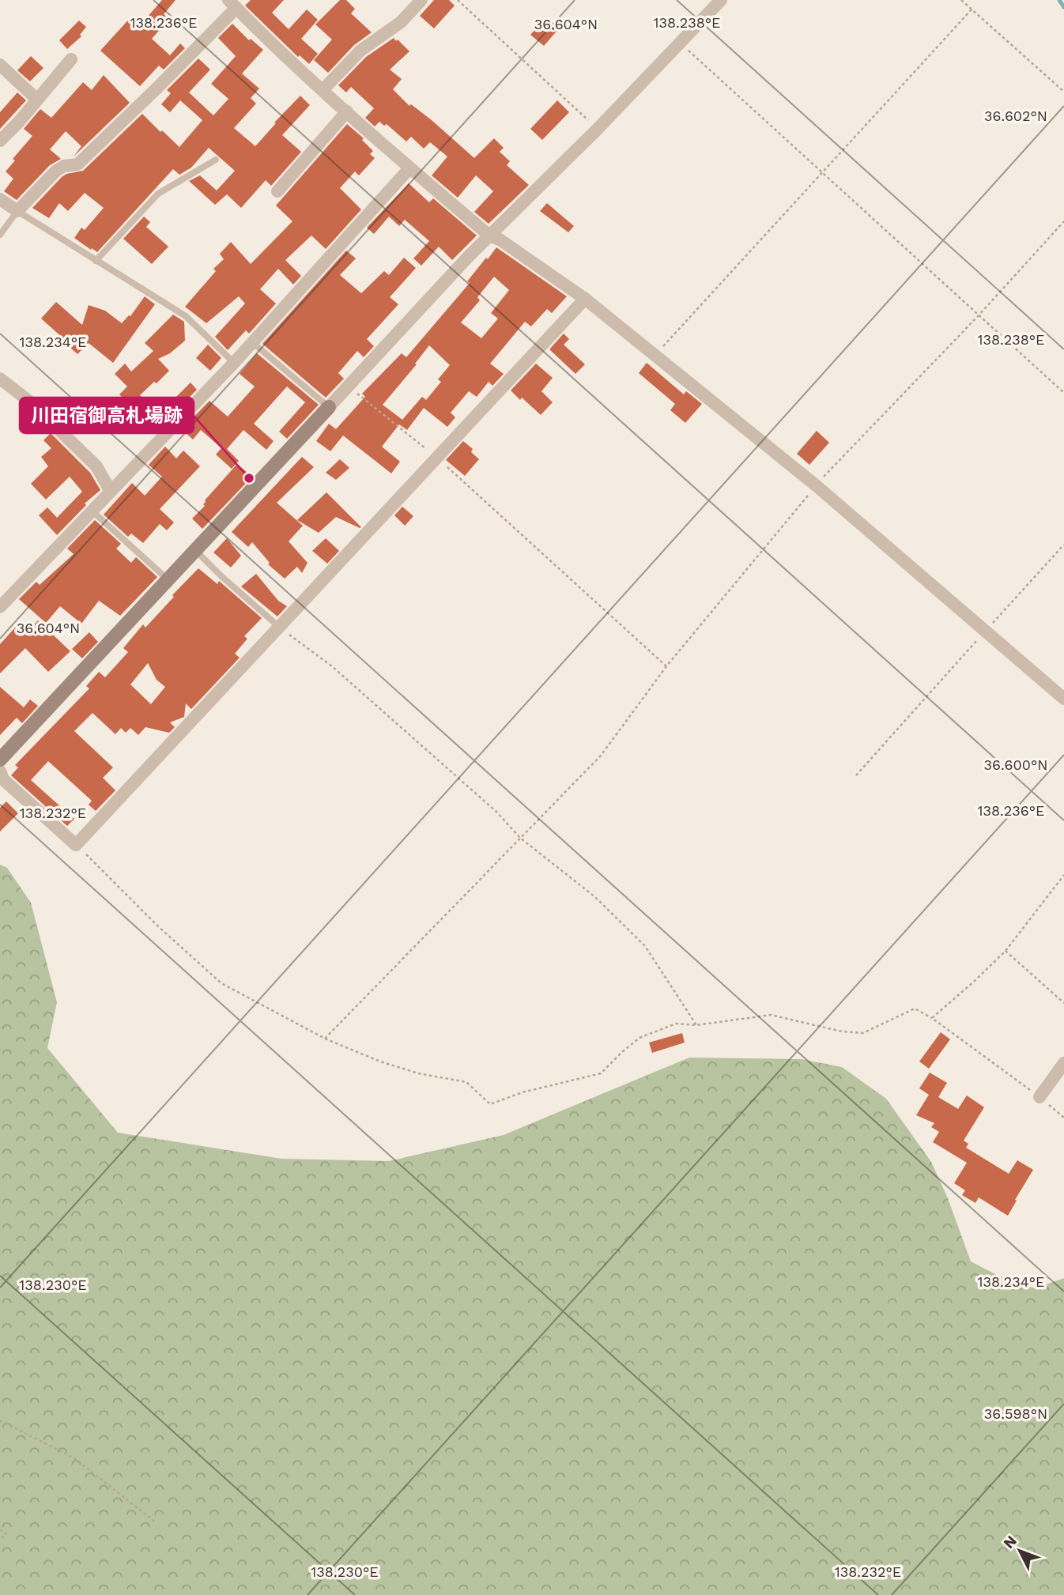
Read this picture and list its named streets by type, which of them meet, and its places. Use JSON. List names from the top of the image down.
{
  "places": ["川田宿御高札場跡"],
  "north": "top left",
  "coordinates": [
    "138.236°E",
    "138.238°E",
    "36.604°N",
    "36.602°N",
    "138.234°E",
    "36.600°N",
    "138.232°E",
    "138.230°E",
    "36.598°N"
  ]
}
